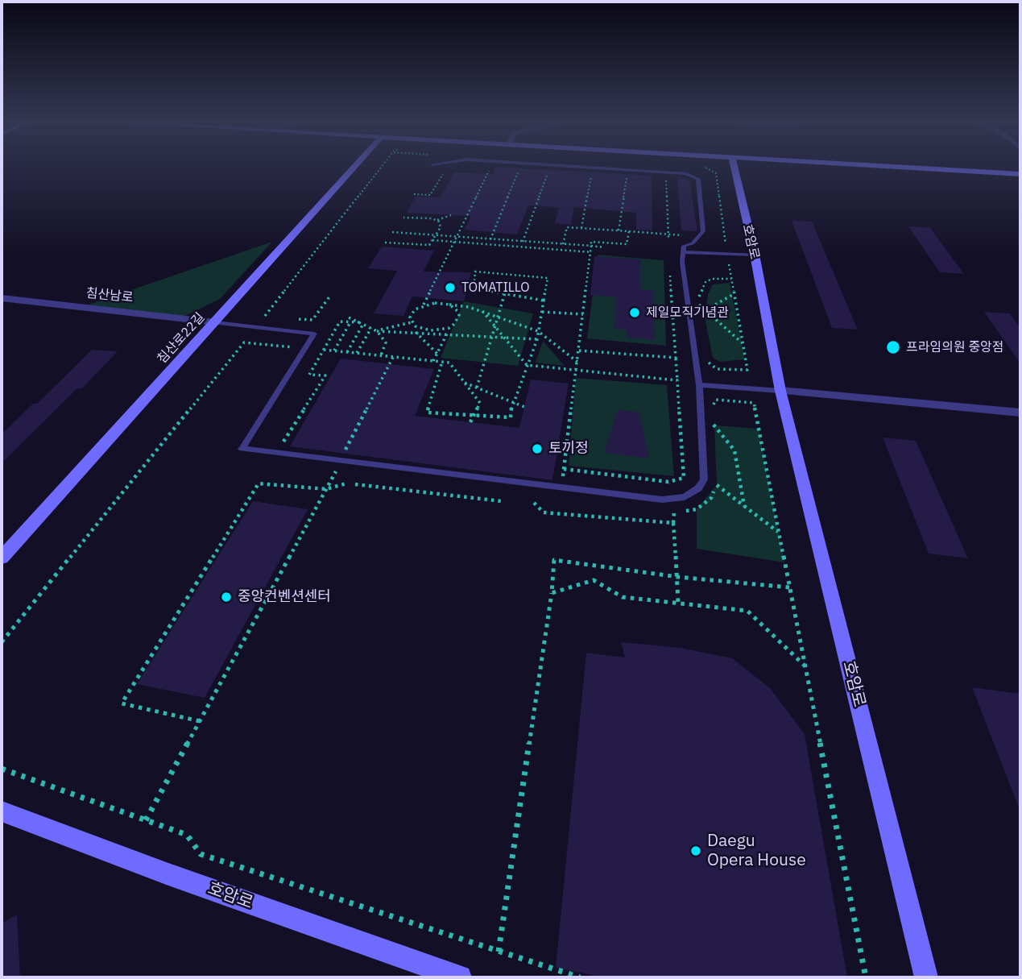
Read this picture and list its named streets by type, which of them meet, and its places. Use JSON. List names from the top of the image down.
{
  "streets": {
    "main road": ["호암로", "침산로22길"],
    "street": ["침산남로"]
  },
  "crossings": [
    ["침산남로", "침산로22길"]
  ],
  "places": [
    "TOMATILLO",
    "제일모직기념관",
    "프라임의원 중앙점",
    "토끼정",
    "중앙컨벤션센터",
    "Daegu Opera House"
  ]
}
